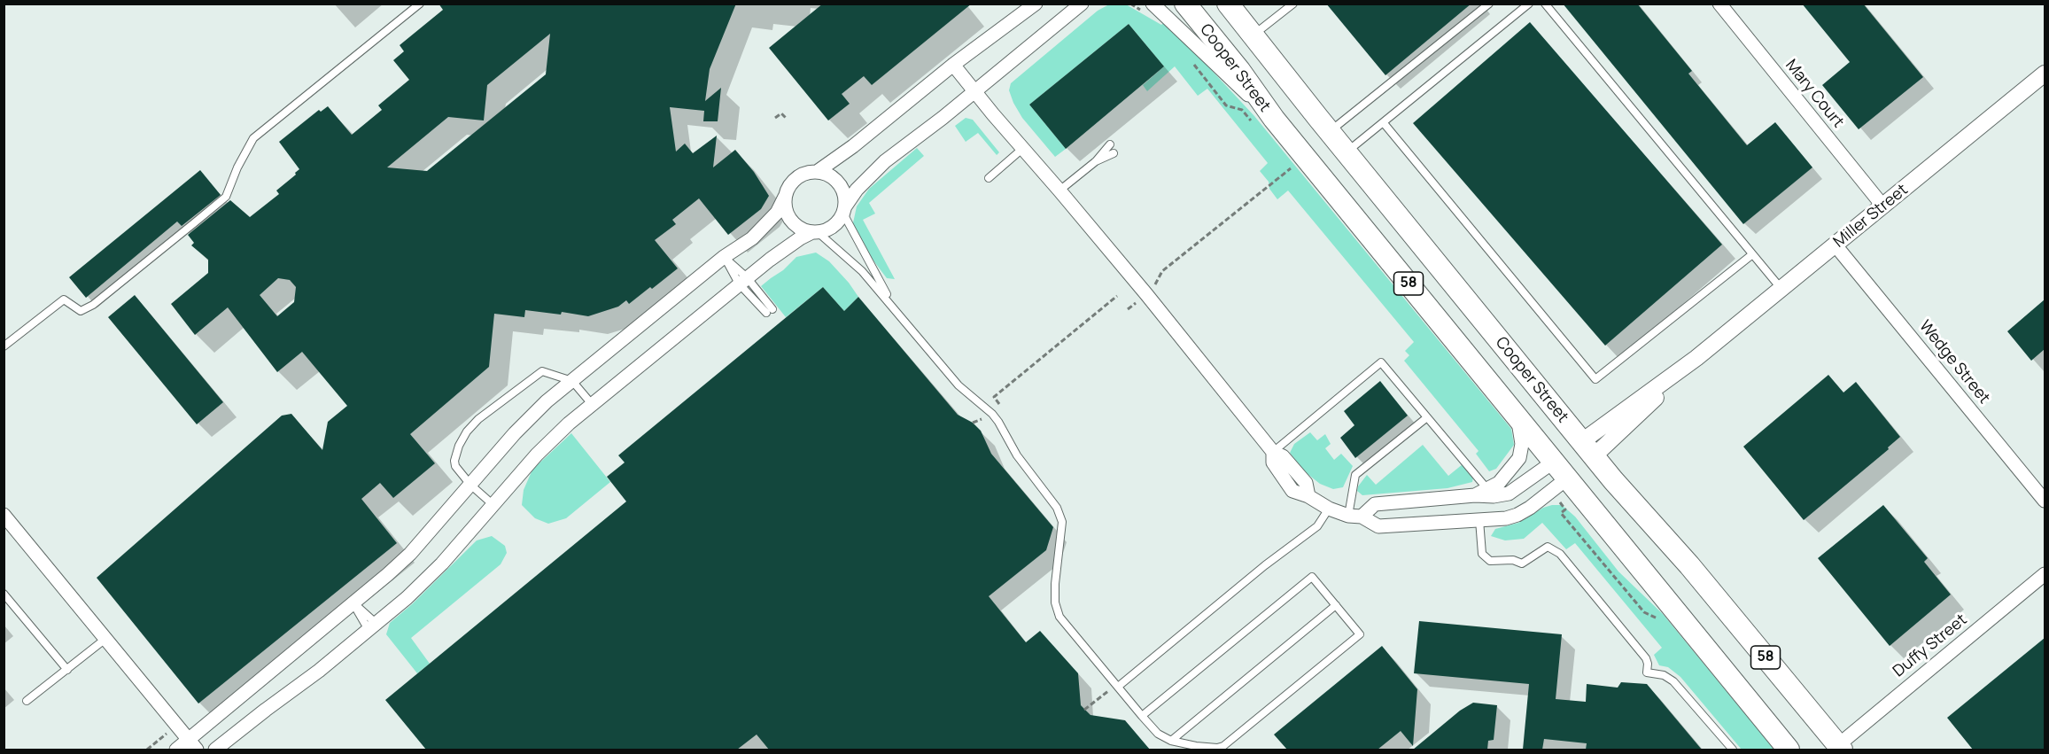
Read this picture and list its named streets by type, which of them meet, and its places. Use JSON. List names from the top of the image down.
{
  "streets": {
    "main road": ["Cooper Street", "58"],
    "street": [
      "Mary Court",
      "Miller Street",
      "Wedge Street",
      "Duffy Street"
    ]
  },
  "crossings": [
    ["Cooper Street", "Miller Street"],
    ["Cooper Street", "Duffy Street"],
    ["Mary Court", "Miller Street"],
    ["Miller Street", "Wedge Street"]
  ]
}
